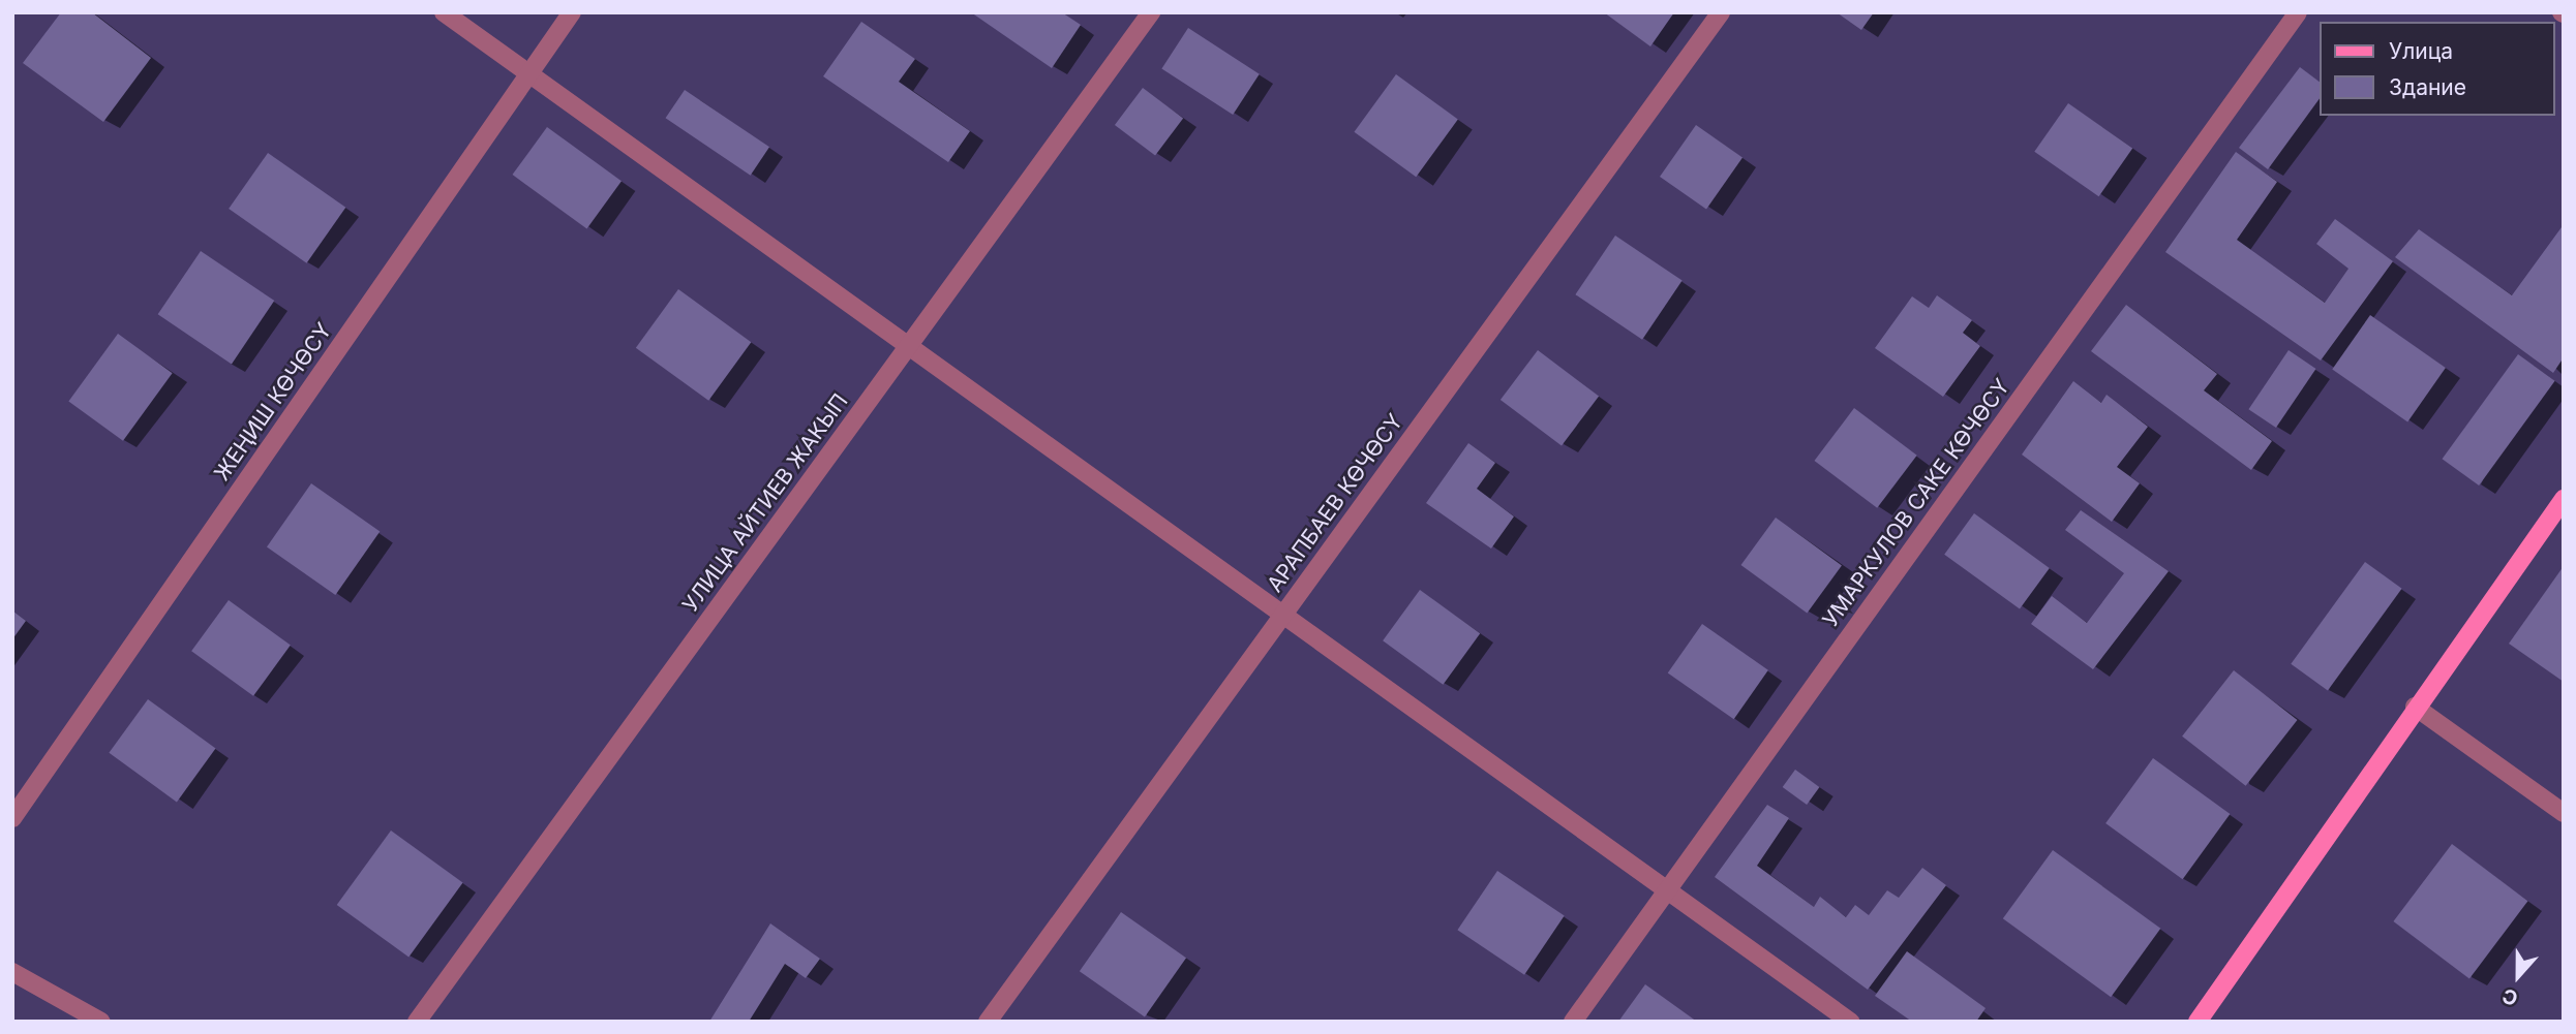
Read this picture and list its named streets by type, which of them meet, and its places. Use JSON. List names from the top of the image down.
{
  "streets": {
    "street": [
      "ЖЕҢИШ КӨЧӨСҮ",
      "УЛИЦА АЙТИЕВ ЖАКЫП",
      "АРАПБАЕВ КӨЧӨСҮ",
      "УМАРКУЛОВ САКЕ КӨЧӨСҮ"
    ]
  },
  "legend": ["Улица", "Здание"],
  "north": "bottom"
}
